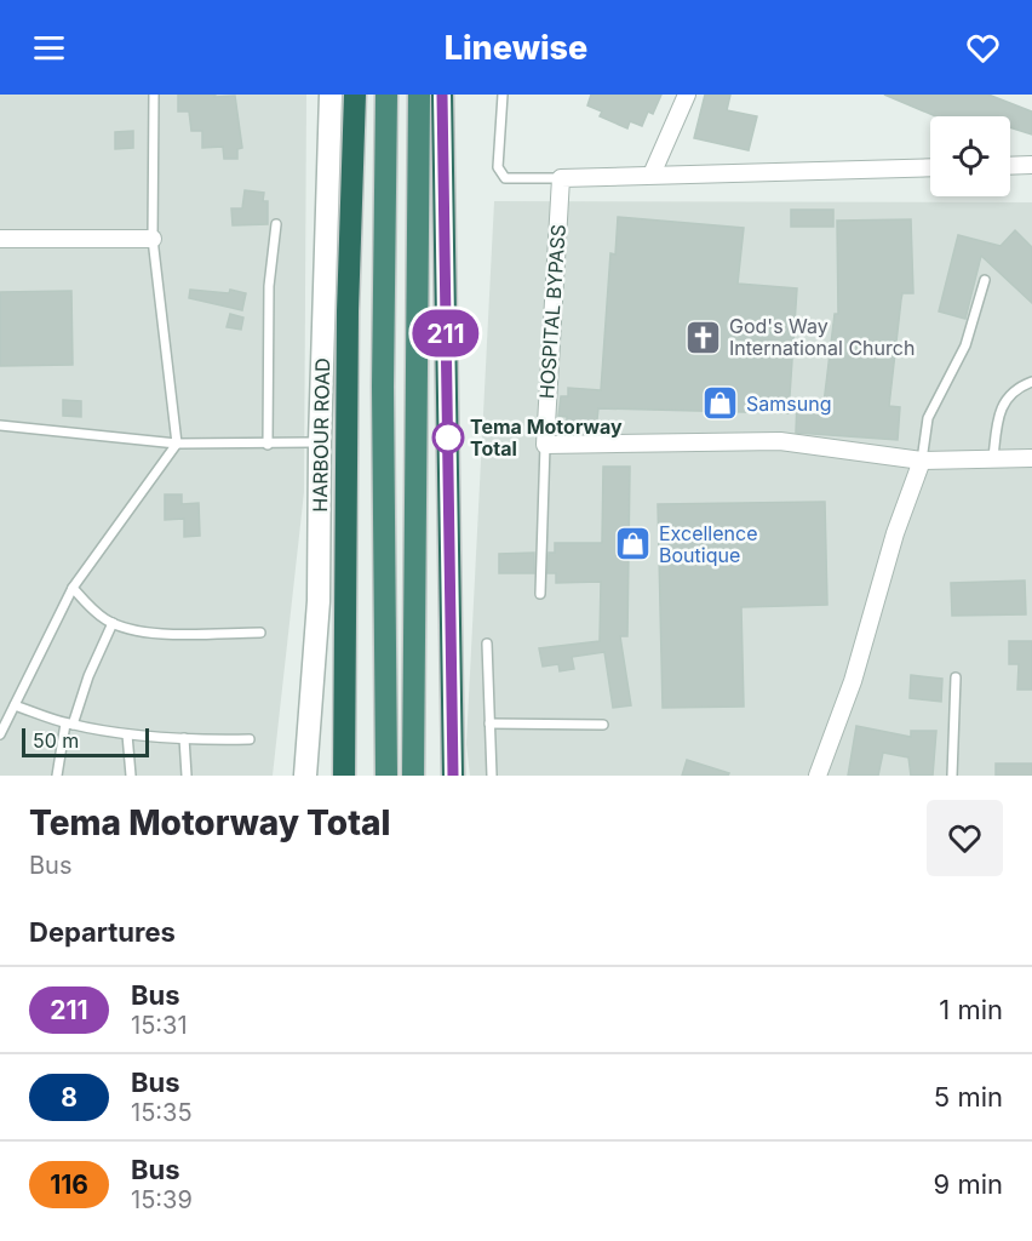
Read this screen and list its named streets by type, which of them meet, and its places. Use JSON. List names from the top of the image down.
{
  "streets": {
    "street": ["HOSPITAL BYPASS", "HARBOUR ROAD"]
  },
  "places": {
    "church": ["God's Way International Church"],
    "shop": ["Samsung", "Excellence Boutique"],
    "other": ["Tema Motorway Total"]
  },
  "lines": ["bus line 211"],
  "scale_bar": "50 m",
  "page": {
    "header": "Linewise",
    "on_map": "211",
    "scale": "50 m",
    "heading": [
      ["Tema Motorway Total", "Bus"],
      "Departures"
    ],
    "list": [
      {
        "mark": "211",
        "name": "Bus",
        "note": "15:31",
        "value": "1 min"
      },
      {
        "mark": "8",
        "name": "Bus",
        "note": "15:35",
        "value": "5 min"
      },
      {
        "mark": "116",
        "name": "Bus",
        "note": "15:39",
        "value": "9 min"
      }
    ]
  }
}
